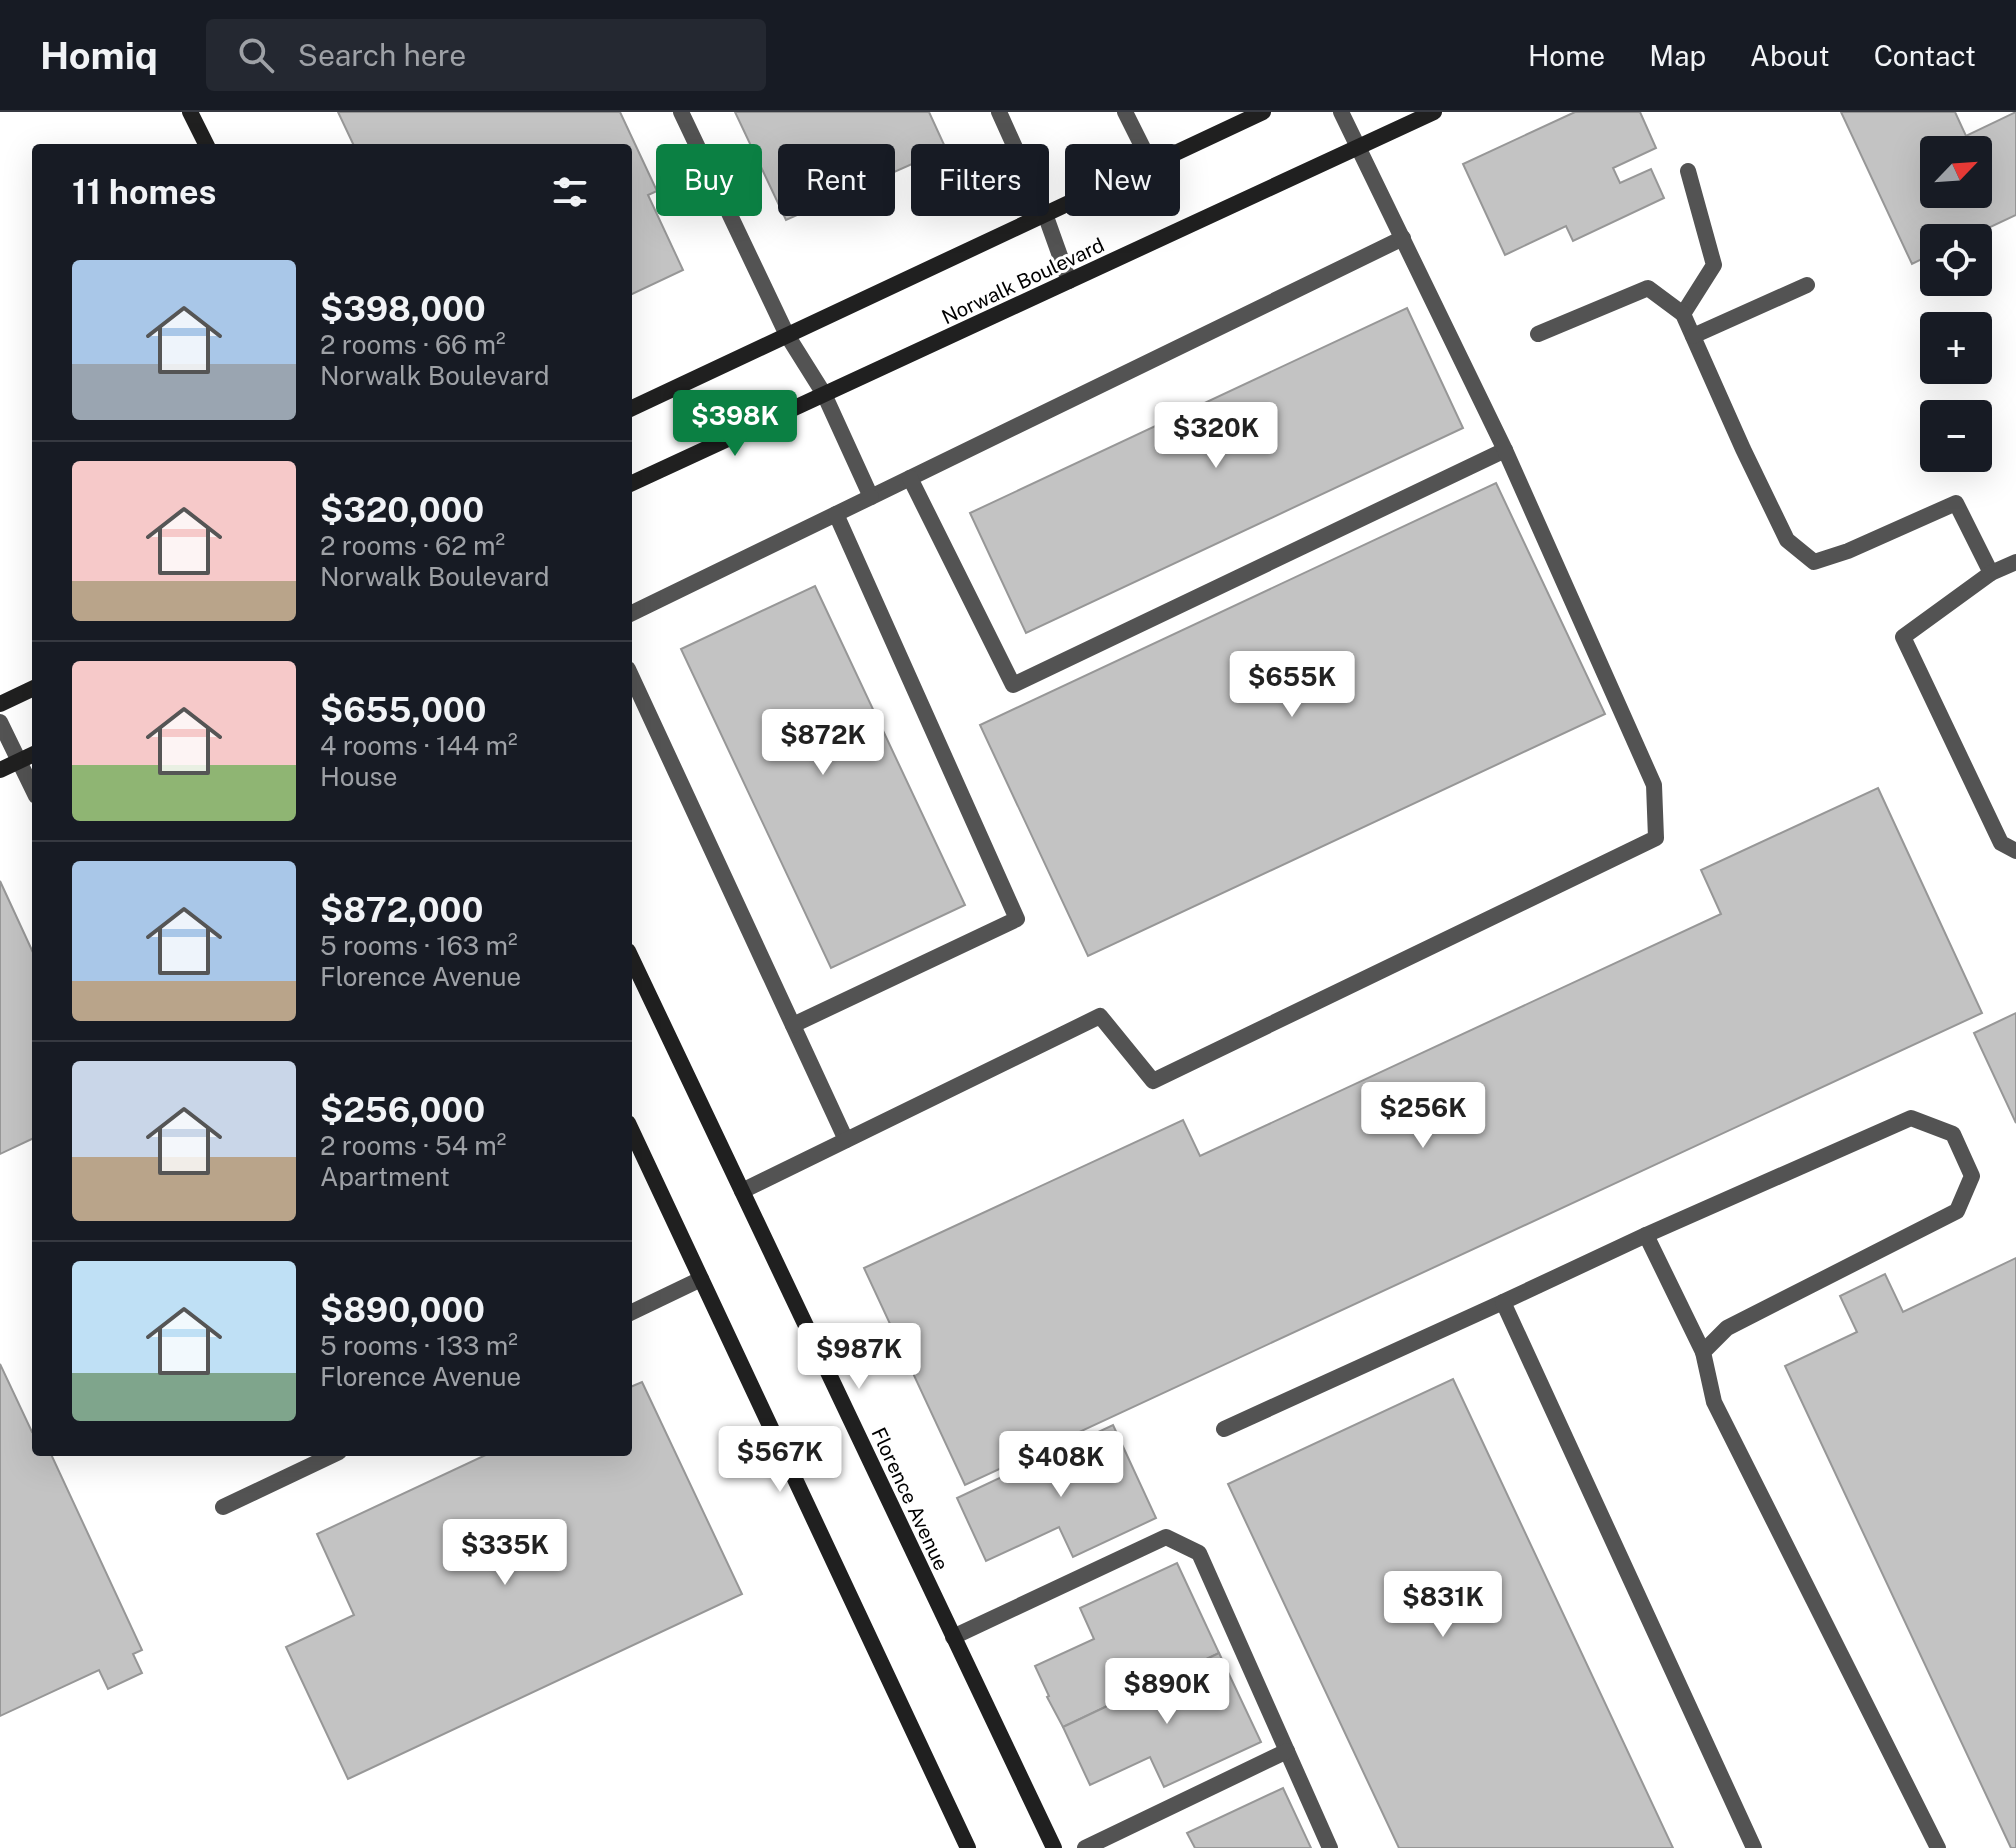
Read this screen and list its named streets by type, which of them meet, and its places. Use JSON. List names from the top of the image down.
{
  "streets": {
    "main road": ["Norwalk Boulevard", "Florence Avenue"]
  },
  "north": "top right",
  "page": {
    "header": "Homiq",
    "search": "Search here",
    "nav": [
      "Home",
      "Map",
      "About",
      "Contact"
    ],
    "map_buttons": ["+", "−"],
    "chip": [
      "Buy",
      "Rent",
      "Filters",
      "New"
    ],
    "heading": "11 homes",
    "list": [
      {
        "name": "$398,000",
        "note": "2 rooms · 66 m² · Norwalk Boulevard"
      },
      {
        "name": "$320,000",
        "note": "2 rooms · 62 m² · Norwalk Boulevard"
      },
      {
        "name": "$655,000",
        "note": "4 rooms · 144 m² · House"
      },
      {
        "name": "$872,000",
        "note": "5 rooms · 163 m² · Florence Avenue"
      },
      {
        "name": "$256,000",
        "note": "2 rooms · 54 m² · Apartment"
      },
      {
        "name": "$890,000",
        "note": "5 rooms · 133 m² · Florence Avenue"
      }
    ],
    "price": [
      "$398K",
      "$320K",
      "$655K",
      "$872K",
      "$256K",
      "$987K",
      "$567K",
      "$408K",
      "$335K",
      "$831K",
      "$890K"
    ]
  }
}
